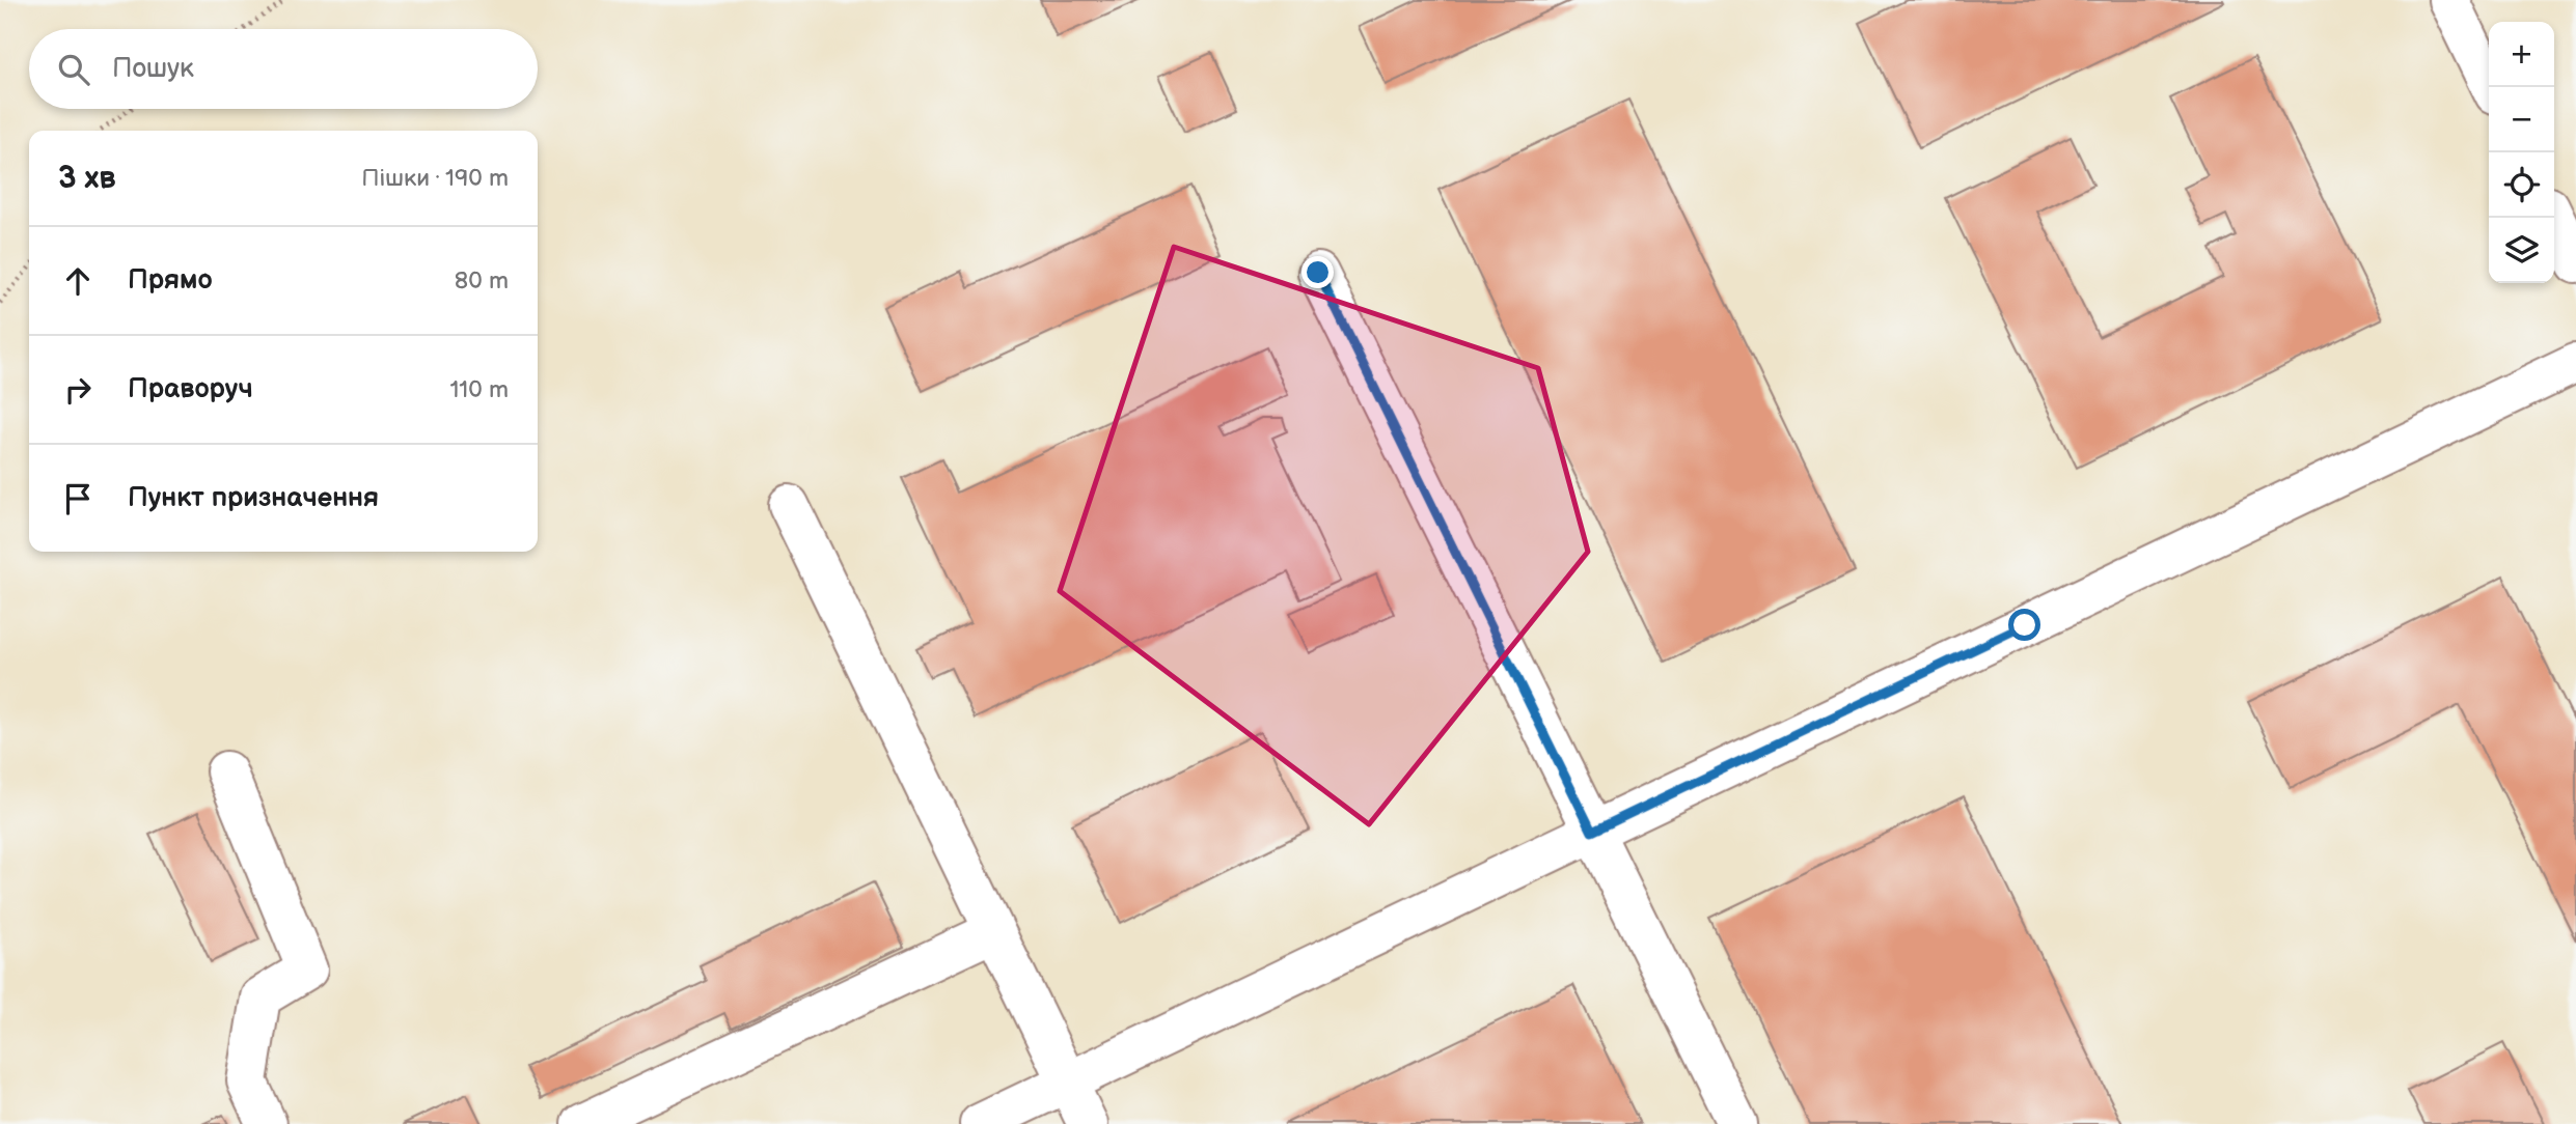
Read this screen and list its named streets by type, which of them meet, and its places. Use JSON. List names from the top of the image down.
{
  "page": {
    "map_buttons": ["+", "−"],
    "search": "Пошук",
    "heading": ["3 хв", "Пішки · 190 m"],
    "list": [
      ["Прямо", "80 m"],
      ["Праворуч", "110 m"],
      "Пункт призначення"
    ]
  }
}
